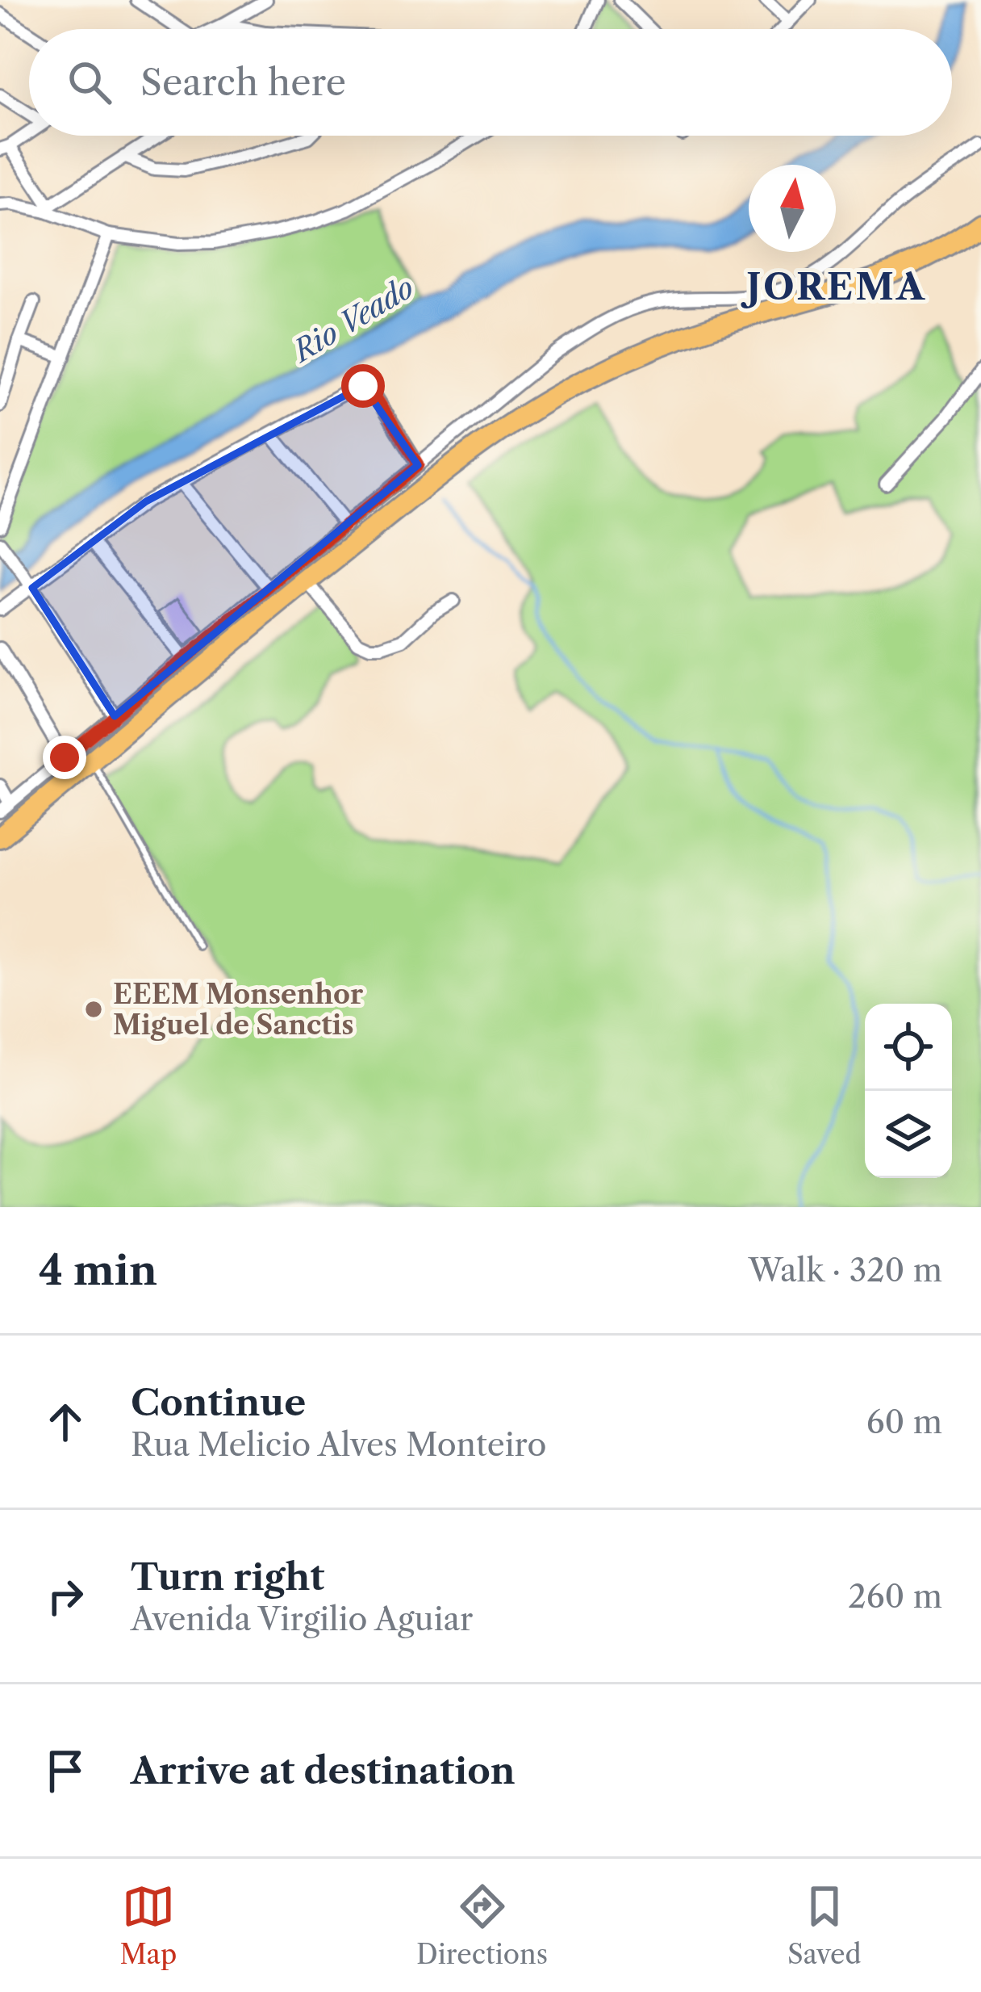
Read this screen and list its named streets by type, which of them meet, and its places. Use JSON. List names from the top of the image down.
{
  "districts": ["JOREMA"],
  "water": ["Rio Veado"],
  "places": ["EEEM Monsenhor Miguel de Sanctis"],
  "north": "top",
  "page": {
    "search": "Search here",
    "heading": ["4 min", "Walk · 320 m"],
    "list": [
      ["Continue", "Rua Melicio Alves Monteiro", "60 m"],
      ["Turn right", "Avenida Virgilio Aguiar", "260 m"],
      "Arrive at destination"
    ],
    "nav": ["Map", "Directions", "Saved"]
  }
}
